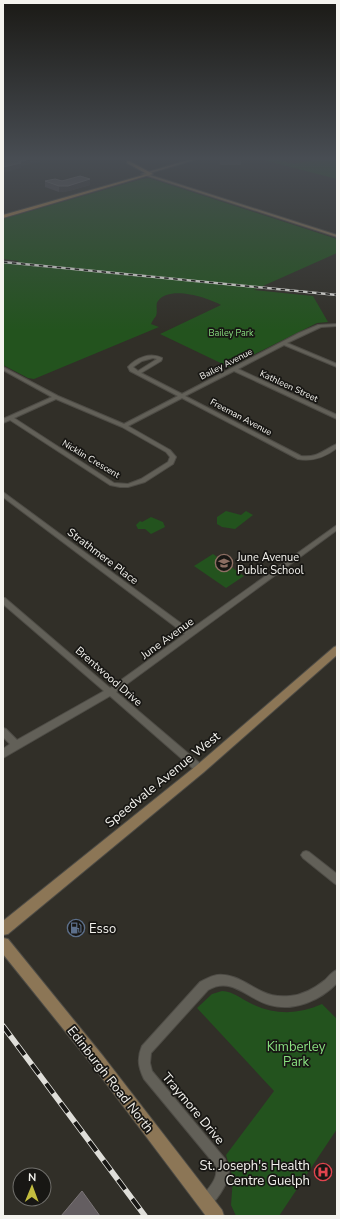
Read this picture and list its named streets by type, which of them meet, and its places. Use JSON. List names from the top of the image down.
{
  "streets": {
    "main road": ["Speedvale Avenue West", "Edinburgh Road North"],
    "street": [
      "Bailey Avenue",
      "Kathleen Street",
      "Freeman Avenue",
      "Nicklin Crescent",
      "Strathmere Place",
      "June Avenue",
      "Brentwood Drive",
      "Traymore Drive"
    ]
  },
  "crossings": [
    ["Bailey Avenue", "Kathleen Street"],
    ["Bailey Avenue", "Freeman Avenue"],
    ["Bailey Avenue", "Nicklin Crescent"],
    ["Strathmere Place", "June Avenue"],
    ["June Avenue", "Brentwood Drive"],
    ["Brentwood Drive", "Speedvale Avenue West"],
    ["Edinburgh Road North", "Traymore Drive"]
  ],
  "parks": ["Bailey Park", "Kimberley Park"],
  "places": {
    "school or university": ["June Avenue Public School"],
    "fuel station": ["Esso"],
    "hospital": ["St. Joseph's Health Centre Guelph"]
  },
  "north": "top"
}
